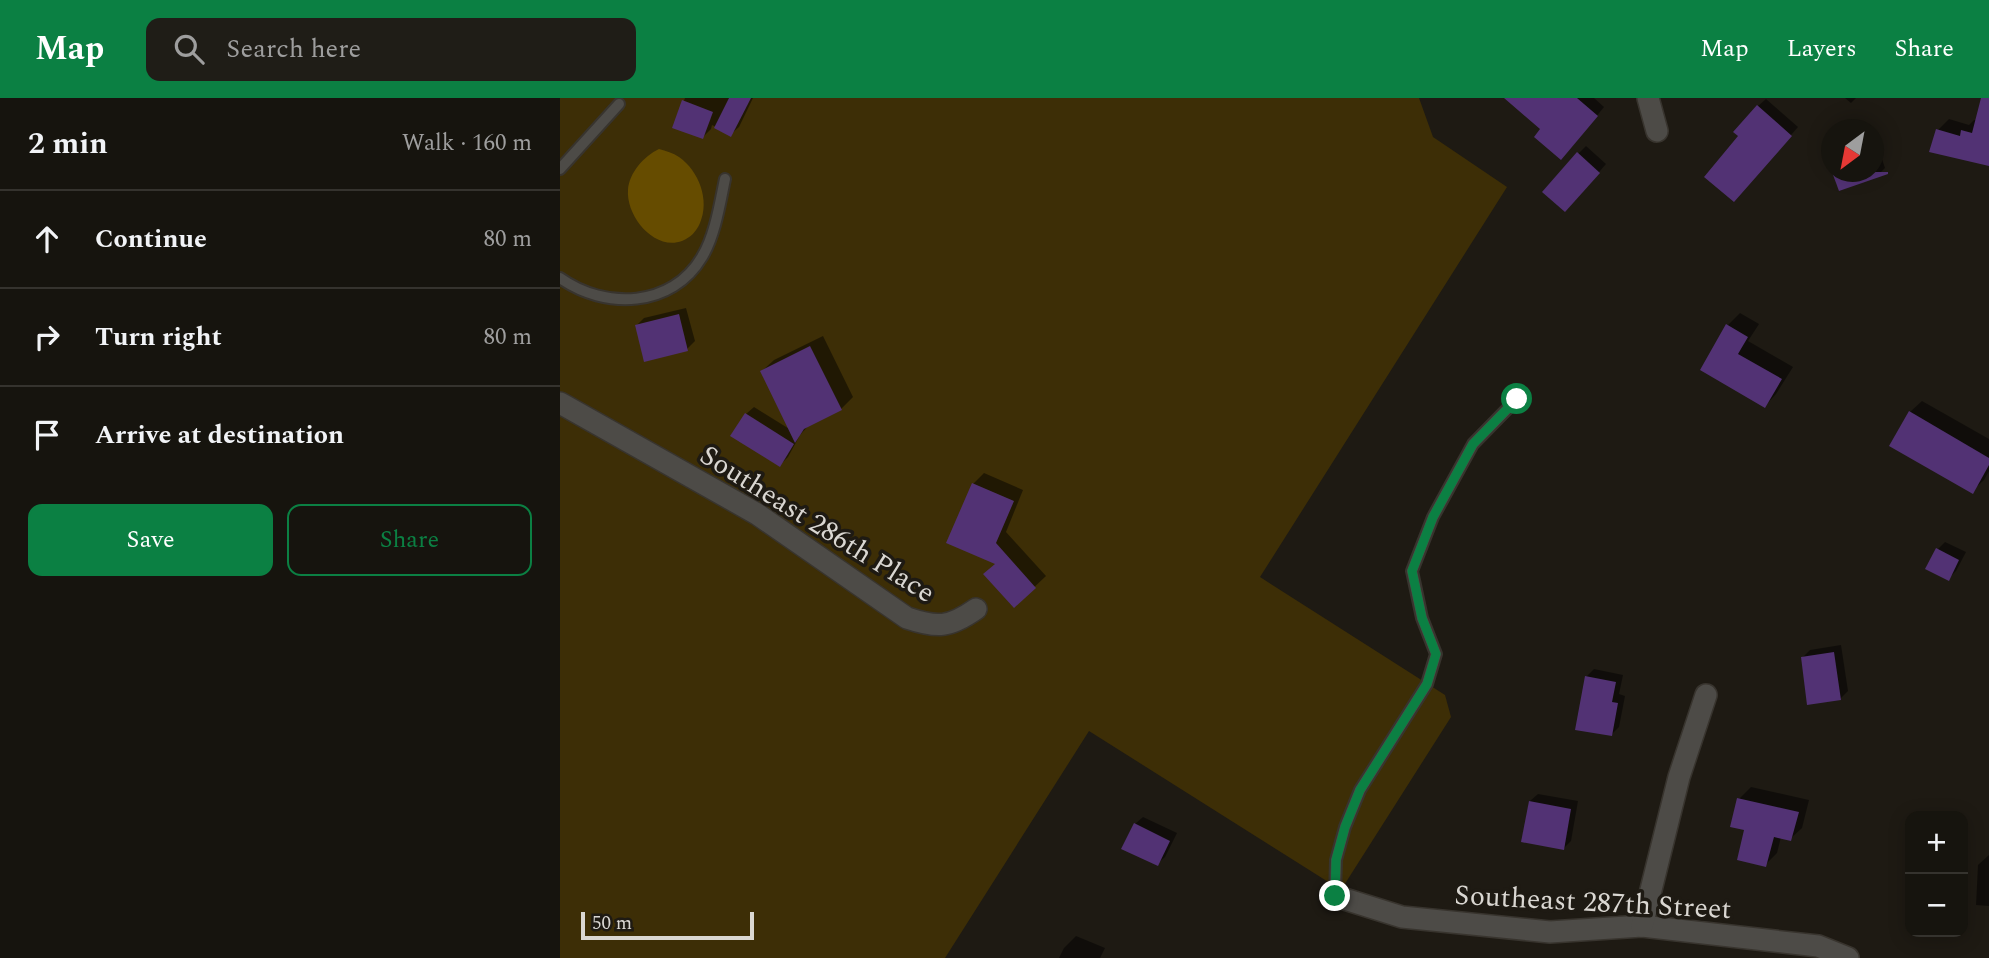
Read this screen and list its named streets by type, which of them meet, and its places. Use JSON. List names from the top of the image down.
{
  "streets": {
    "street": ["Southeast 286th Place", "Southeast 287th Street"]
  },
  "scale_bar": "50 m",
  "north": "bottom left",
  "page": {
    "header": "Map",
    "search": "Search here",
    "nav": ["Map", "Layers", "Share"],
    "heading": ["2 min", "Walk · 160 m"],
    "list": [
      ["Continue", "80 m"],
      ["Turn right", "80 m"],
      "Arrive at destination"
    ],
    "buttons": ["Save", "Share"],
    "map_buttons": ["+", "−"],
    "scale": "50 m"
  }
}
